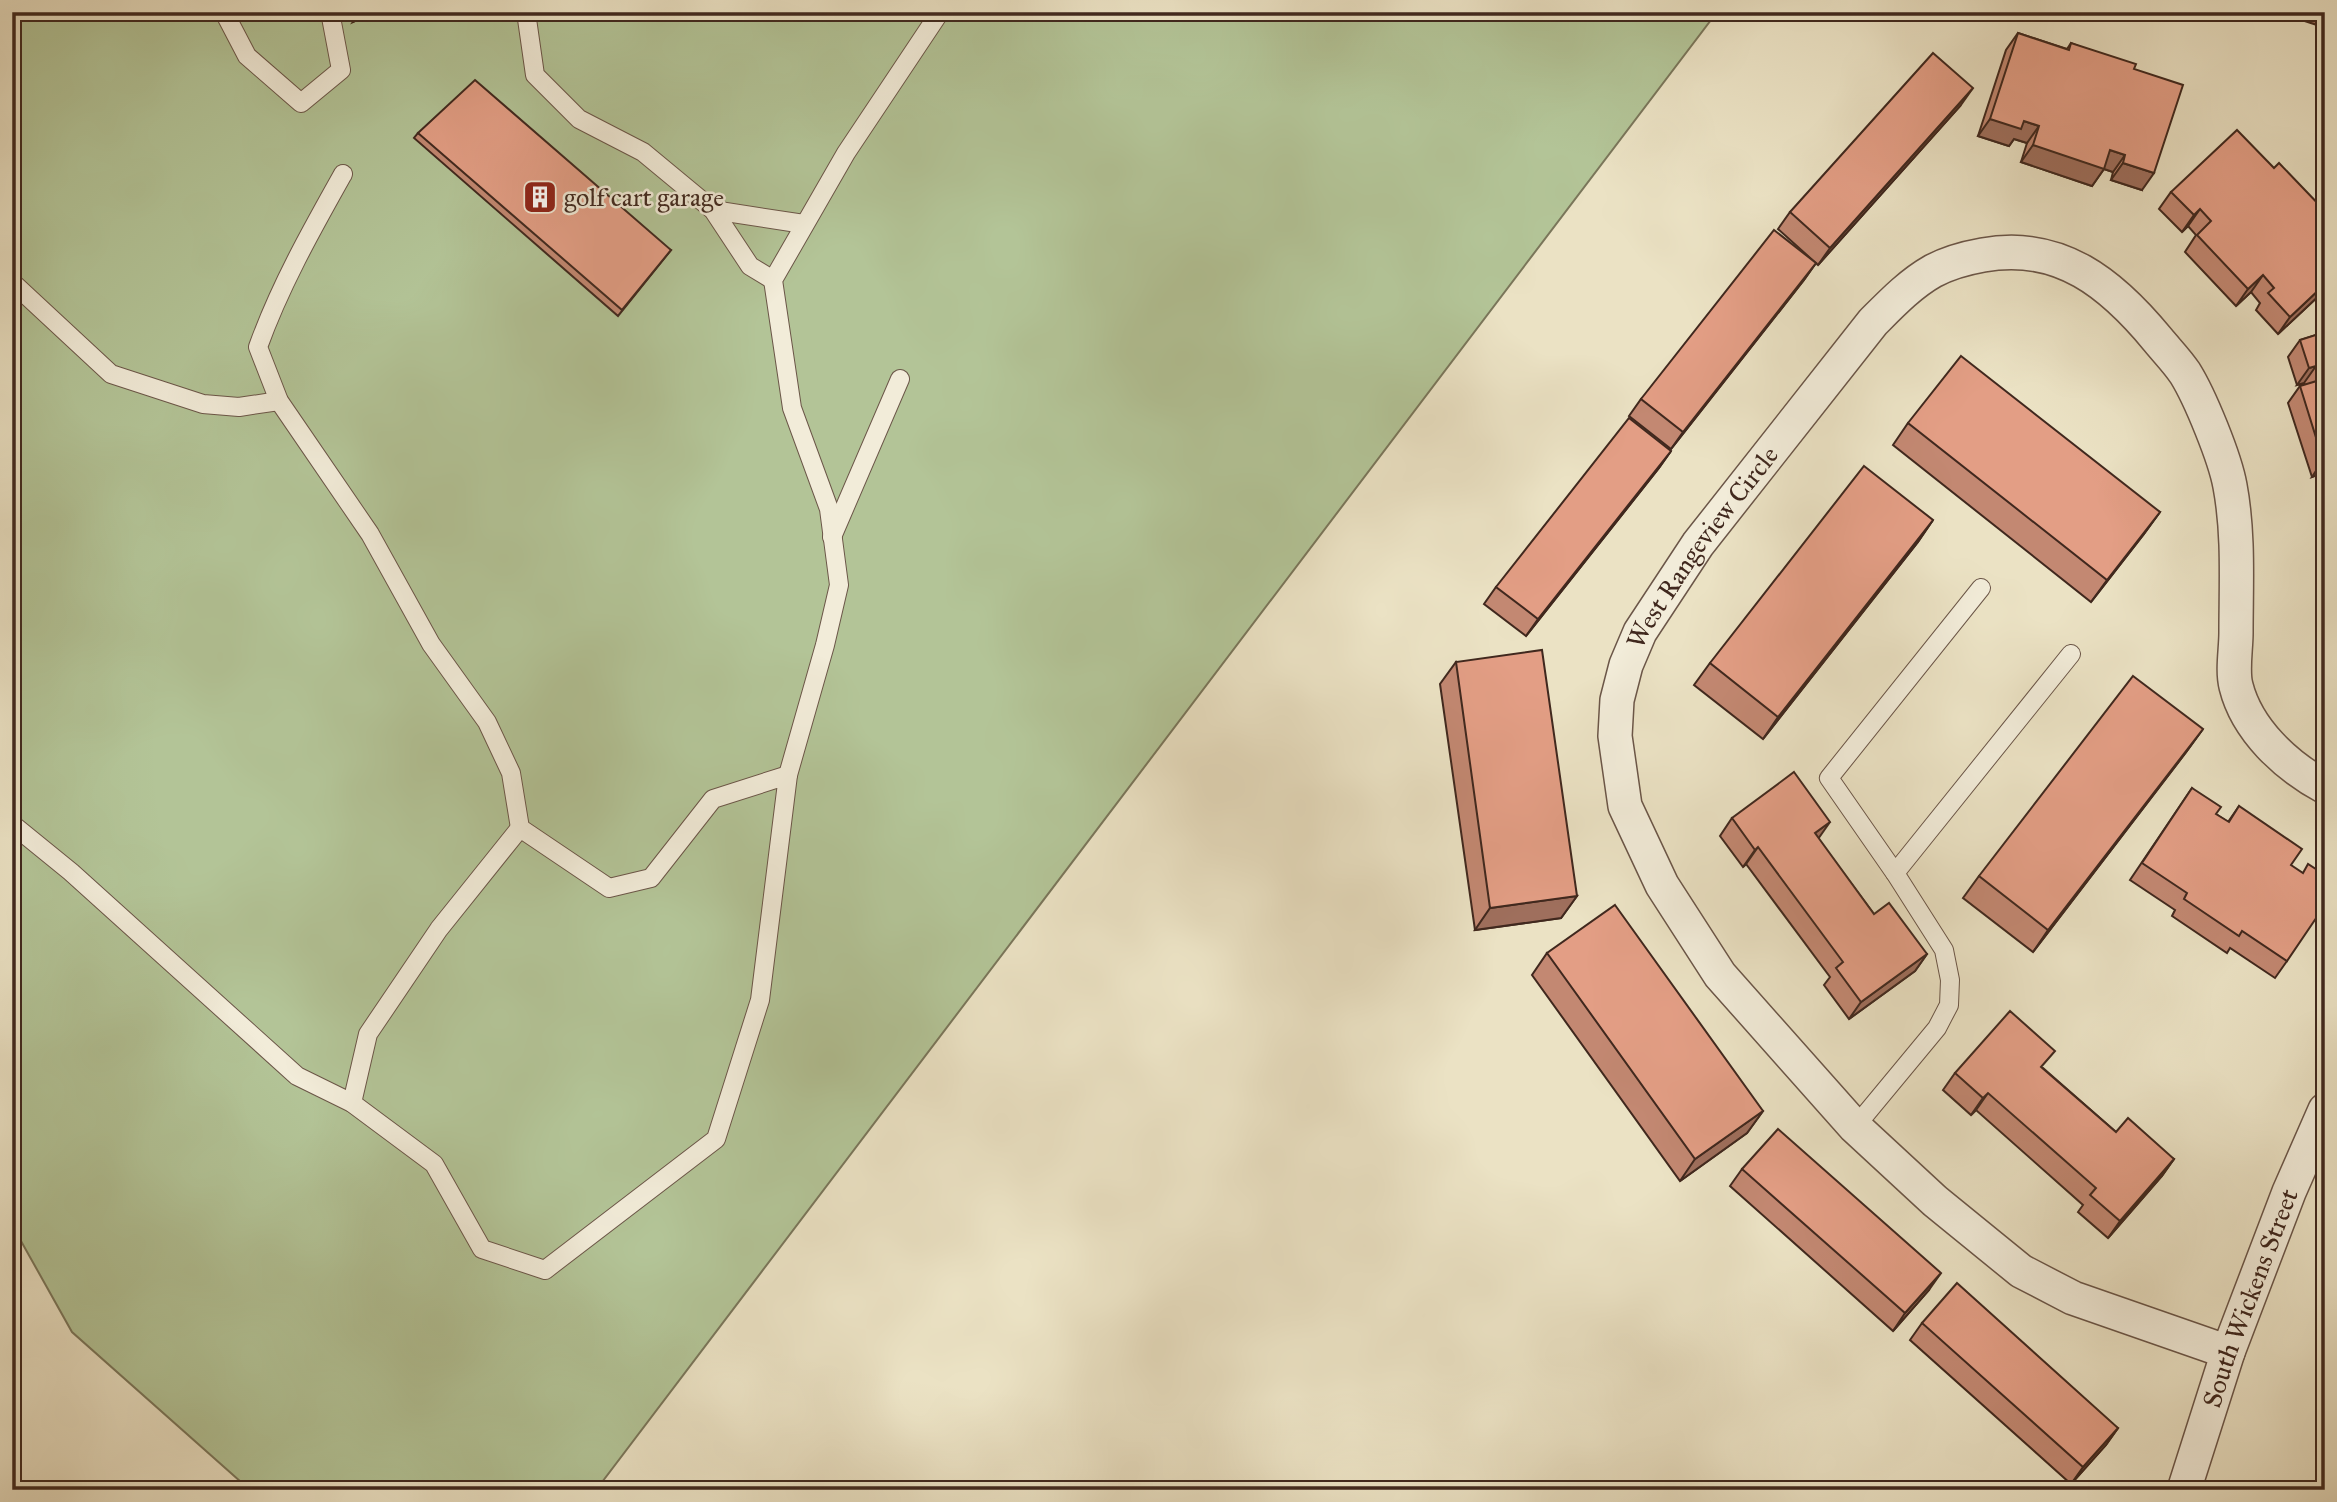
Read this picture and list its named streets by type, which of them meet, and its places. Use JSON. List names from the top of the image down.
{
  "streets": {
    "street": ["West Rangeview Circle", "South Wickens Street"]
  },
  "crossings": [
    ["West Rangeview Circle", "South Wickens Street"]
  ],
  "places": {
    "building": ["golf cart garage"]
  }
}
